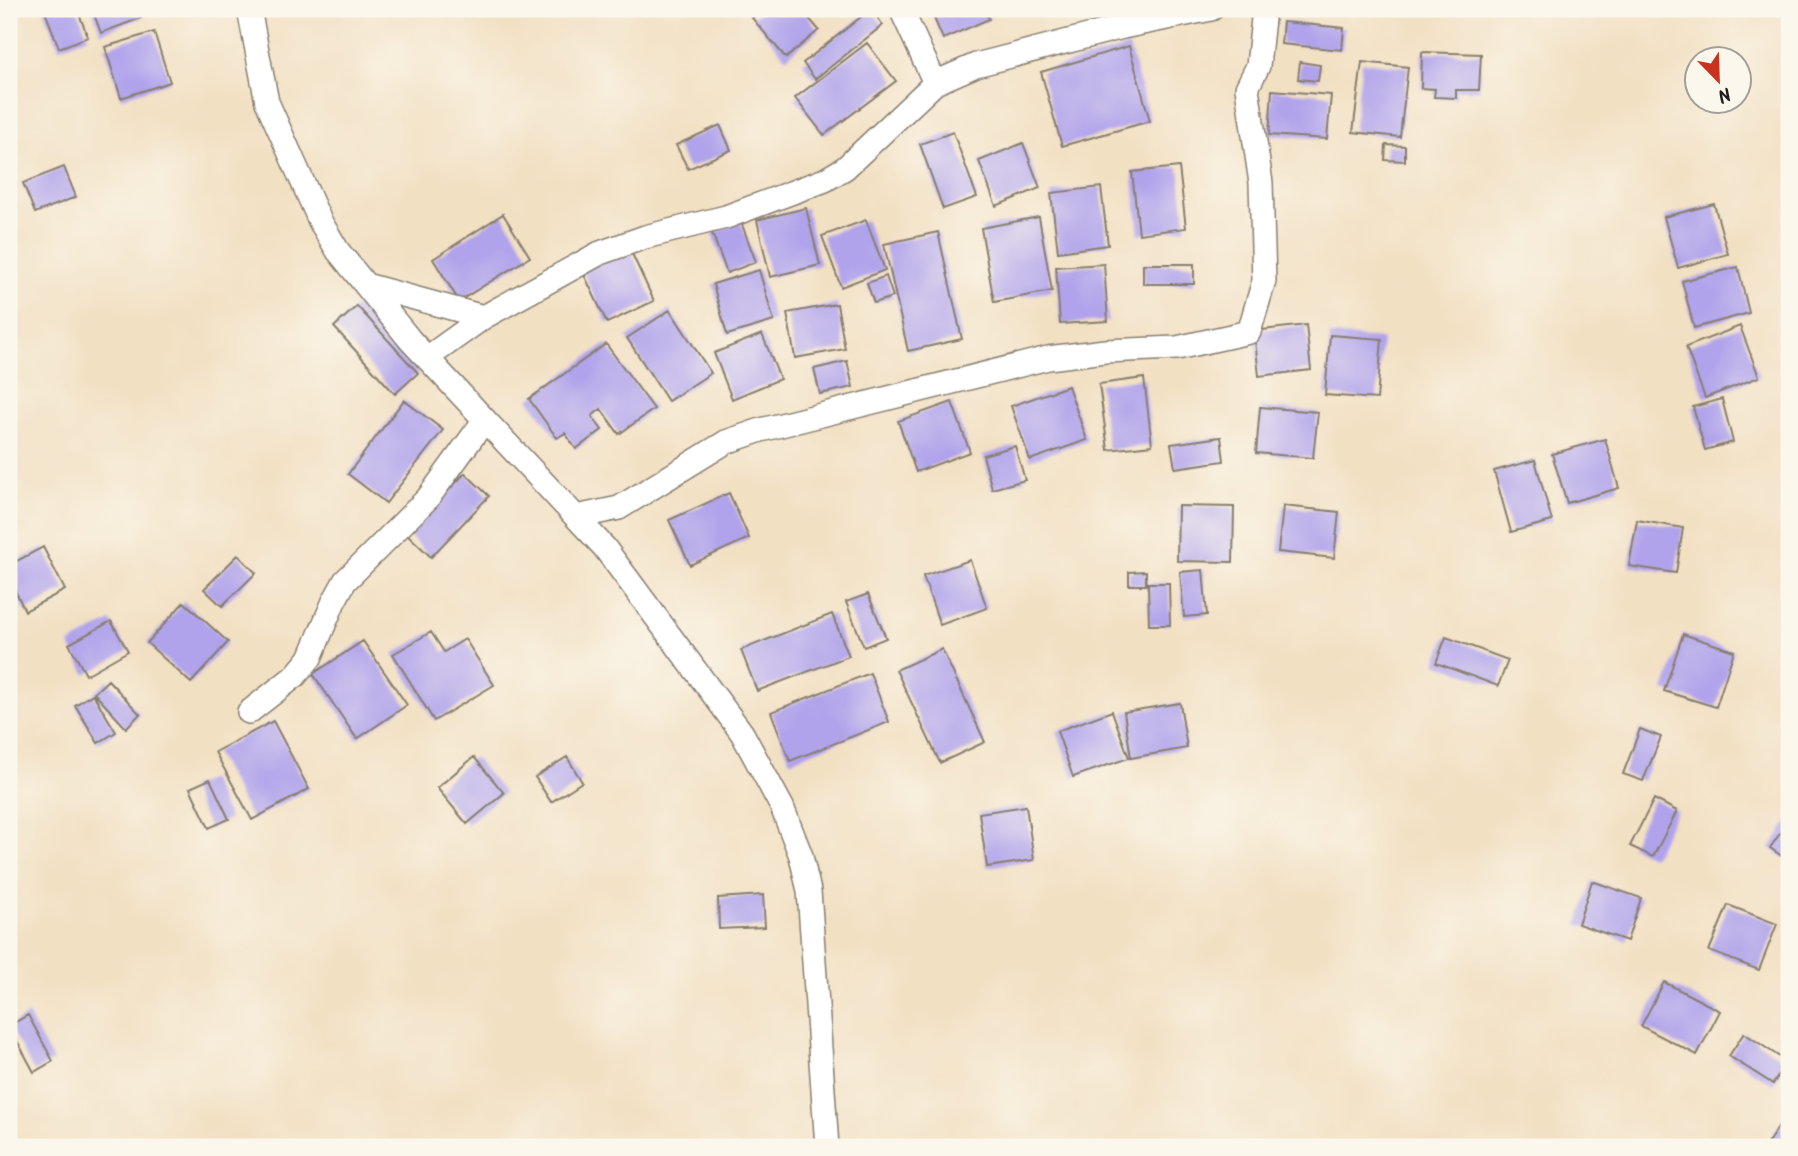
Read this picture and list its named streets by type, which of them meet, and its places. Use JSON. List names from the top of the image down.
{
  "north": "bottom right"
}
